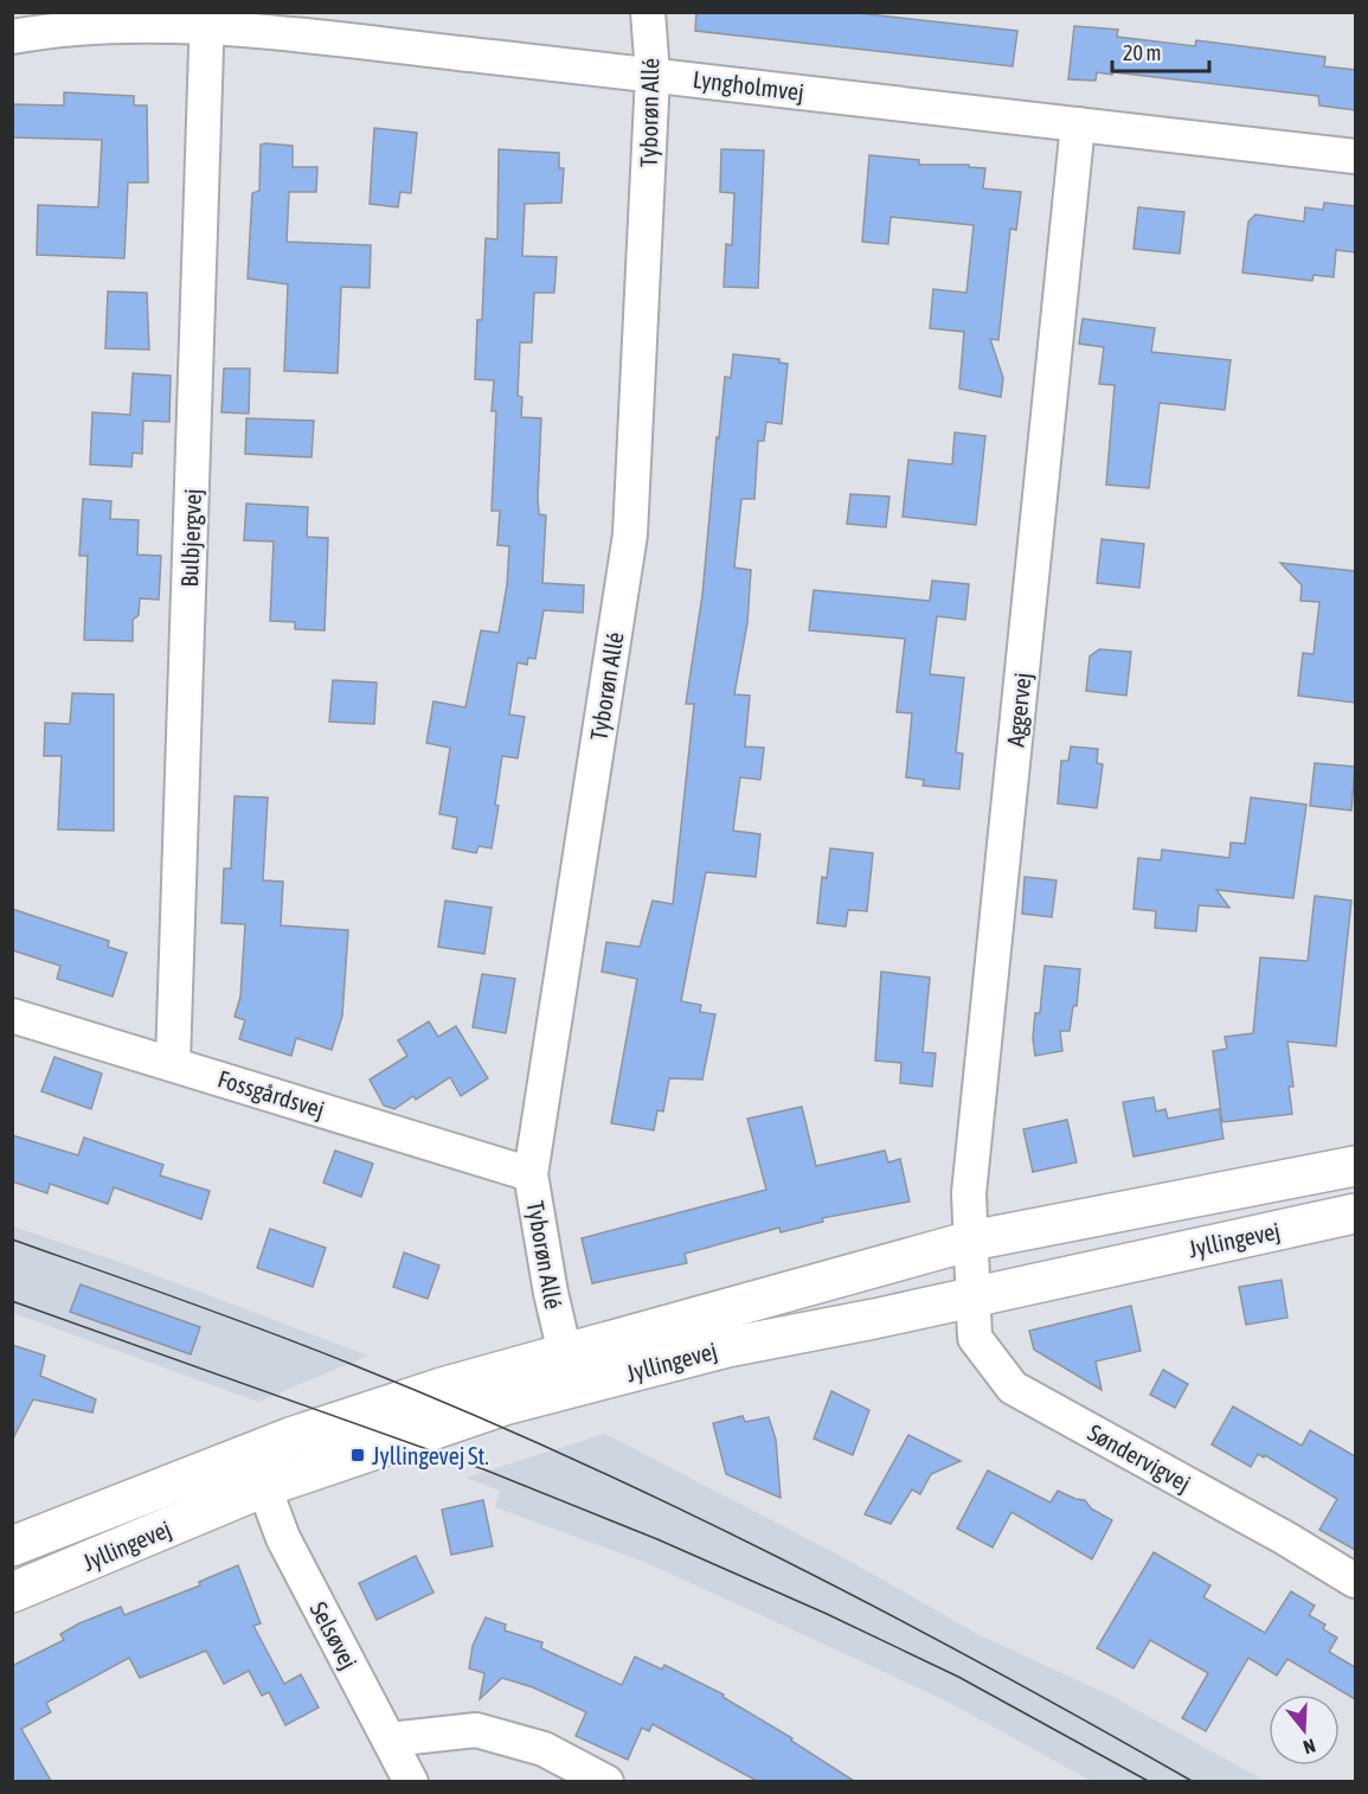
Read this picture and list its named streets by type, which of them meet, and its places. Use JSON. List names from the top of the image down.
{
  "streets": {
    "street": [
      "Lyngholmvej",
      "Tyborøn Allé",
      "Bulbjergvej",
      "Aggervej",
      "Fossgårdsvej",
      "Jyllingevej",
      "Søndervigvej",
      "Selsøvej"
    ]
  },
  "crossings": [
    ["Lyngholmvej", "Tyborøn Allé"],
    ["Lyngholmvej", "Bulbjergvej"],
    ["Lyngholmvej", "Aggervej"],
    ["Tyborøn Allé", "Fossgårdsvej"],
    ["Tyborøn Allé", "Jyllingevej"],
    ["Bulbjergvej", "Fossgårdsvej"],
    ["Aggervej", "Jyllingevej"],
    ["Aggervej", "Søndervigvej"],
    ["Jyllingevej", "Søndervigvej"],
    ["Jyllingevej", "Selsøvej"]
  ],
  "places": {
    "transit": ["Jyllingevej St."]
  },
  "scale_bar": "20 m",
  "north": "bottom"
}
